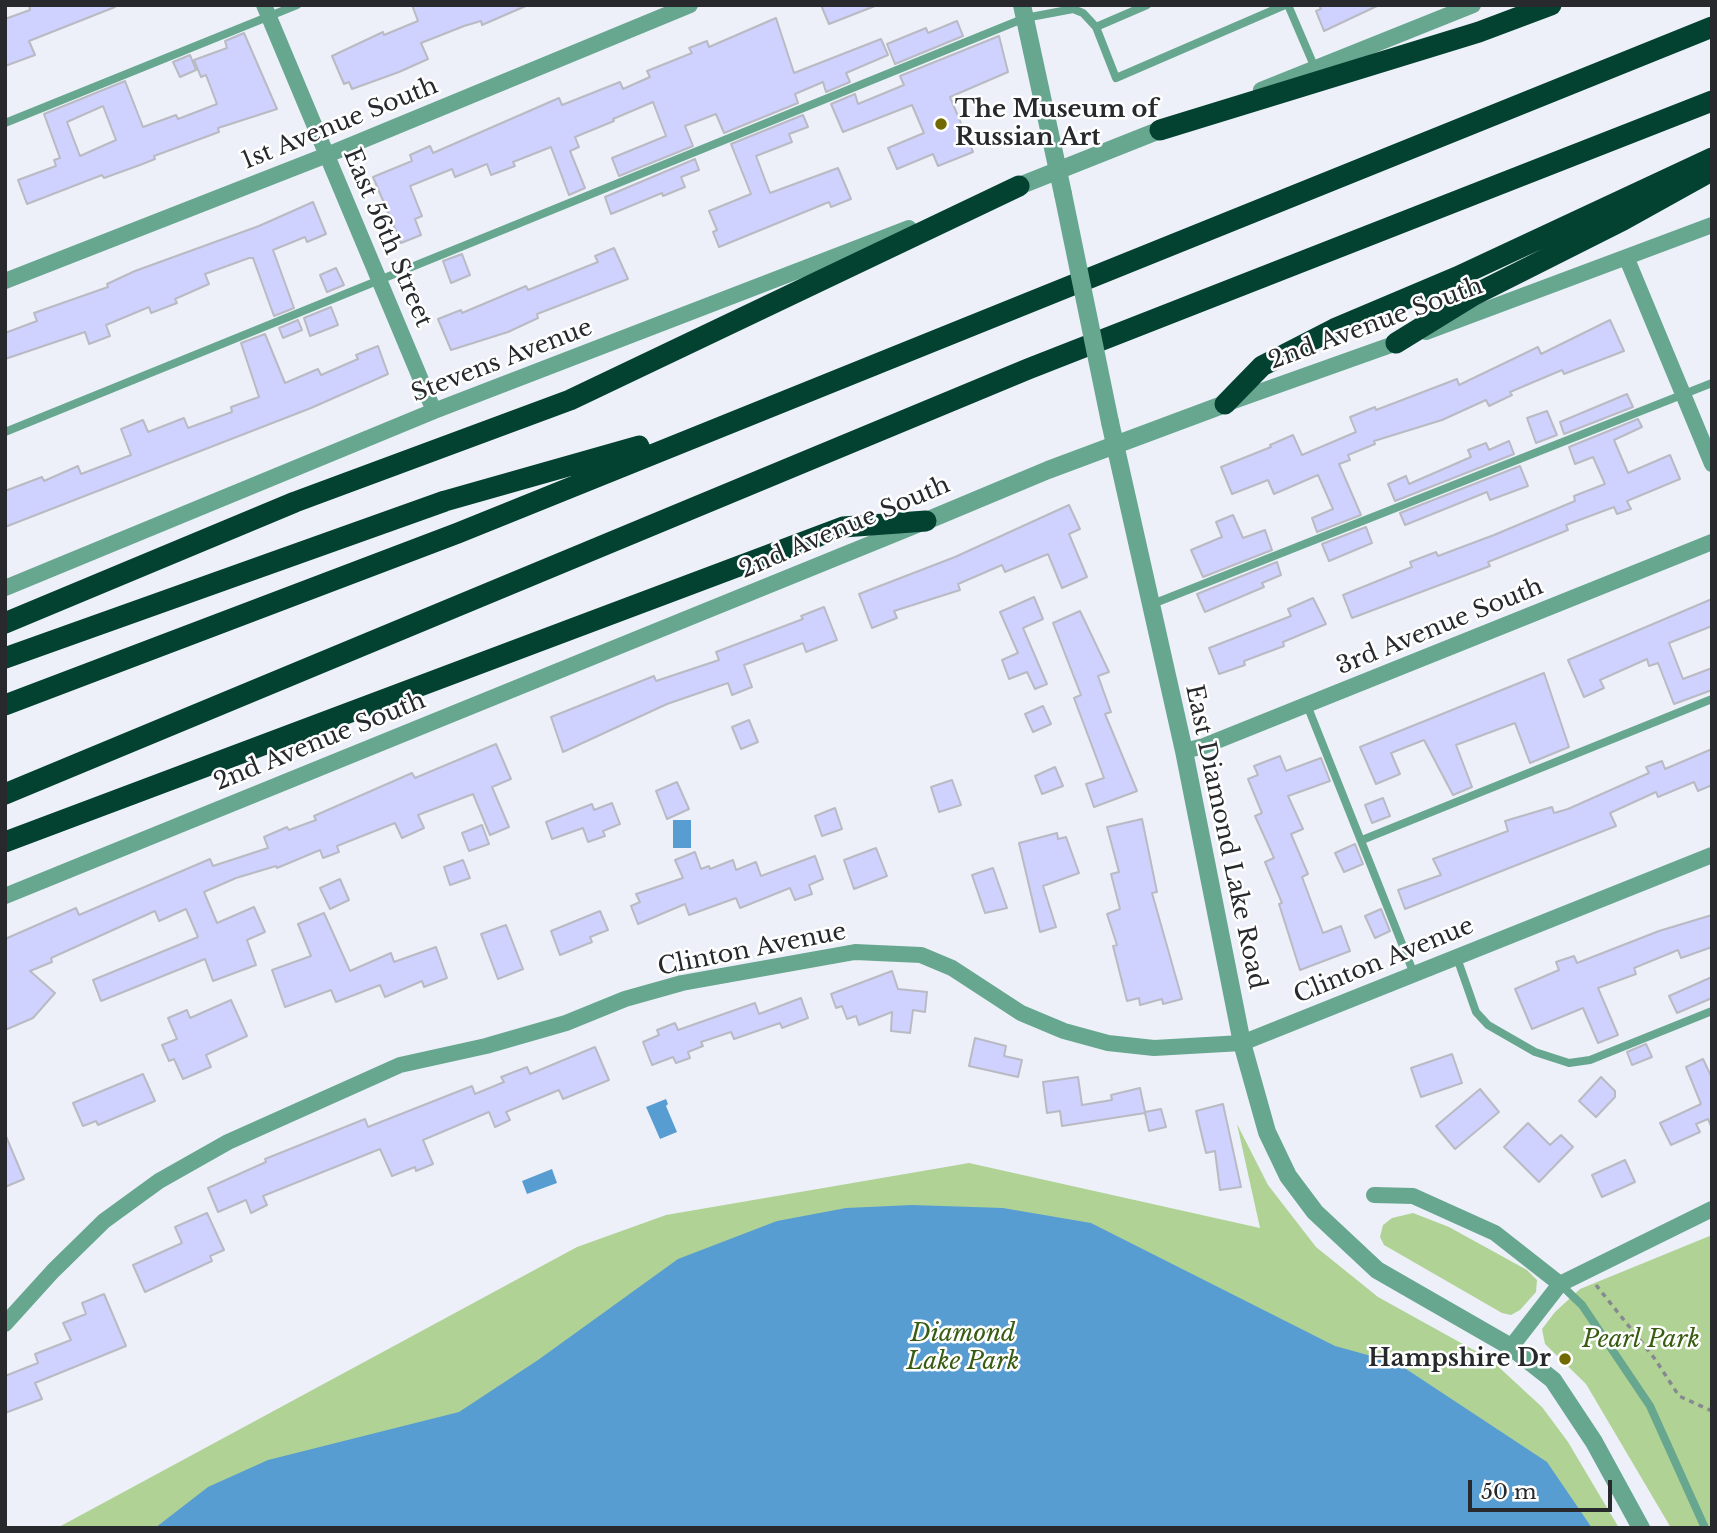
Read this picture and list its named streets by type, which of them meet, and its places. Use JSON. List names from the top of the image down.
{
  "streets": {
    "street": [
      "1st Avenue South",
      "East 56th Street",
      "2nd Avenue South",
      "Stevens Avenue",
      "3rd Avenue South",
      "East Diamond Lake Road",
      "Clinton Avenue"
    ]
  },
  "crossings": [
    ["1st Avenue South", "East 56th Street"],
    ["East 56th Street", "Stevens Avenue"],
    ["2nd Avenue South", "East Diamond Lake Road"],
    ["3rd Avenue South", "East Diamond Lake Road"],
    ["East Diamond Lake Road", "Clinton Avenue"]
  ],
  "parks": ["Diamond Lake Park", "Pearl Park"],
  "places": ["The Museum of Russian Art", "Hampshire Dr"],
  "scale_bar": "50 m"
}
